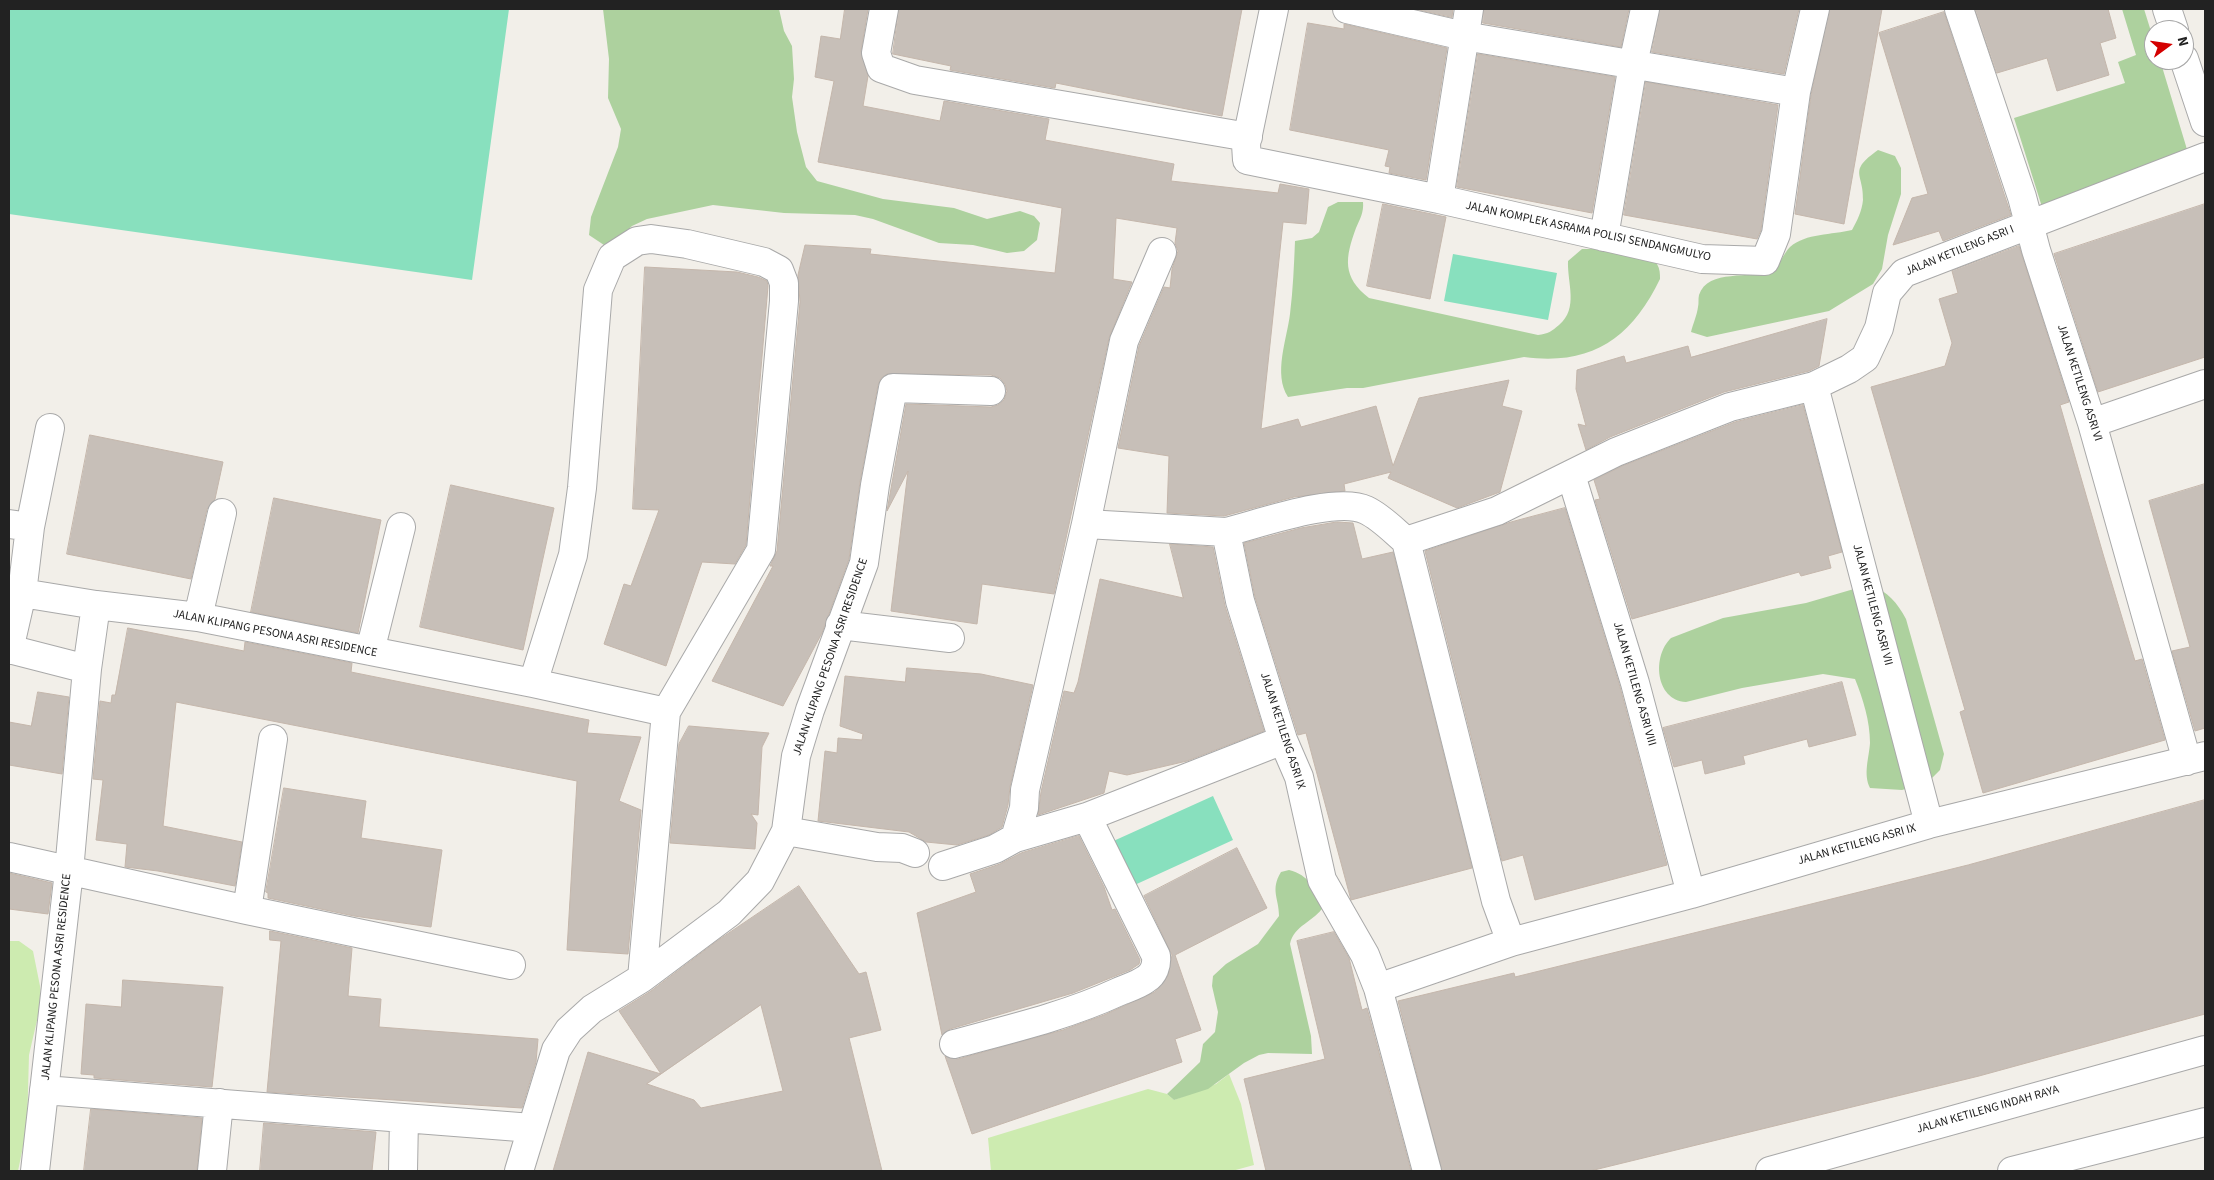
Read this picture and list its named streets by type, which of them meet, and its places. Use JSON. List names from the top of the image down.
{
  "streets": {
    "street": [
      "JALAN KOMPLEK ASRAMA POLISI SENDANGMULYO",
      "JALAN KETILENG ASRI I",
      "JALAN KETILENG ASRI VI",
      "JALAN KETILENG ASRI VII",
      "JALAN KLIPANG PESONA ASRI RESIDENCE",
      "JALAN KETILENG ASRI VIII",
      "JALAN KETILENG ASRI IX",
      "JALAN KETILENG INDAH RAYA"
    ]
  },
  "crossings": [
    ["JALAN KETILENG ASRI I", "JALAN KETILENG ASRI VI"],
    ["JALAN KETILENG ASRI I", "JALAN KETILENG ASRI VII"],
    ["JALAN KETILENG ASRI I", "JALAN KETILENG ASRI VIII"],
    ["JALAN KETILENG ASRI VI", "JALAN KETILENG ASRI IX"],
    ["JALAN KETILENG ASRI VII", "JALAN KETILENG ASRI IX"],
    ["JALAN KETILENG ASRI VIII", "JALAN KETILENG ASRI IX"]
  ],
  "north": "right"
}
